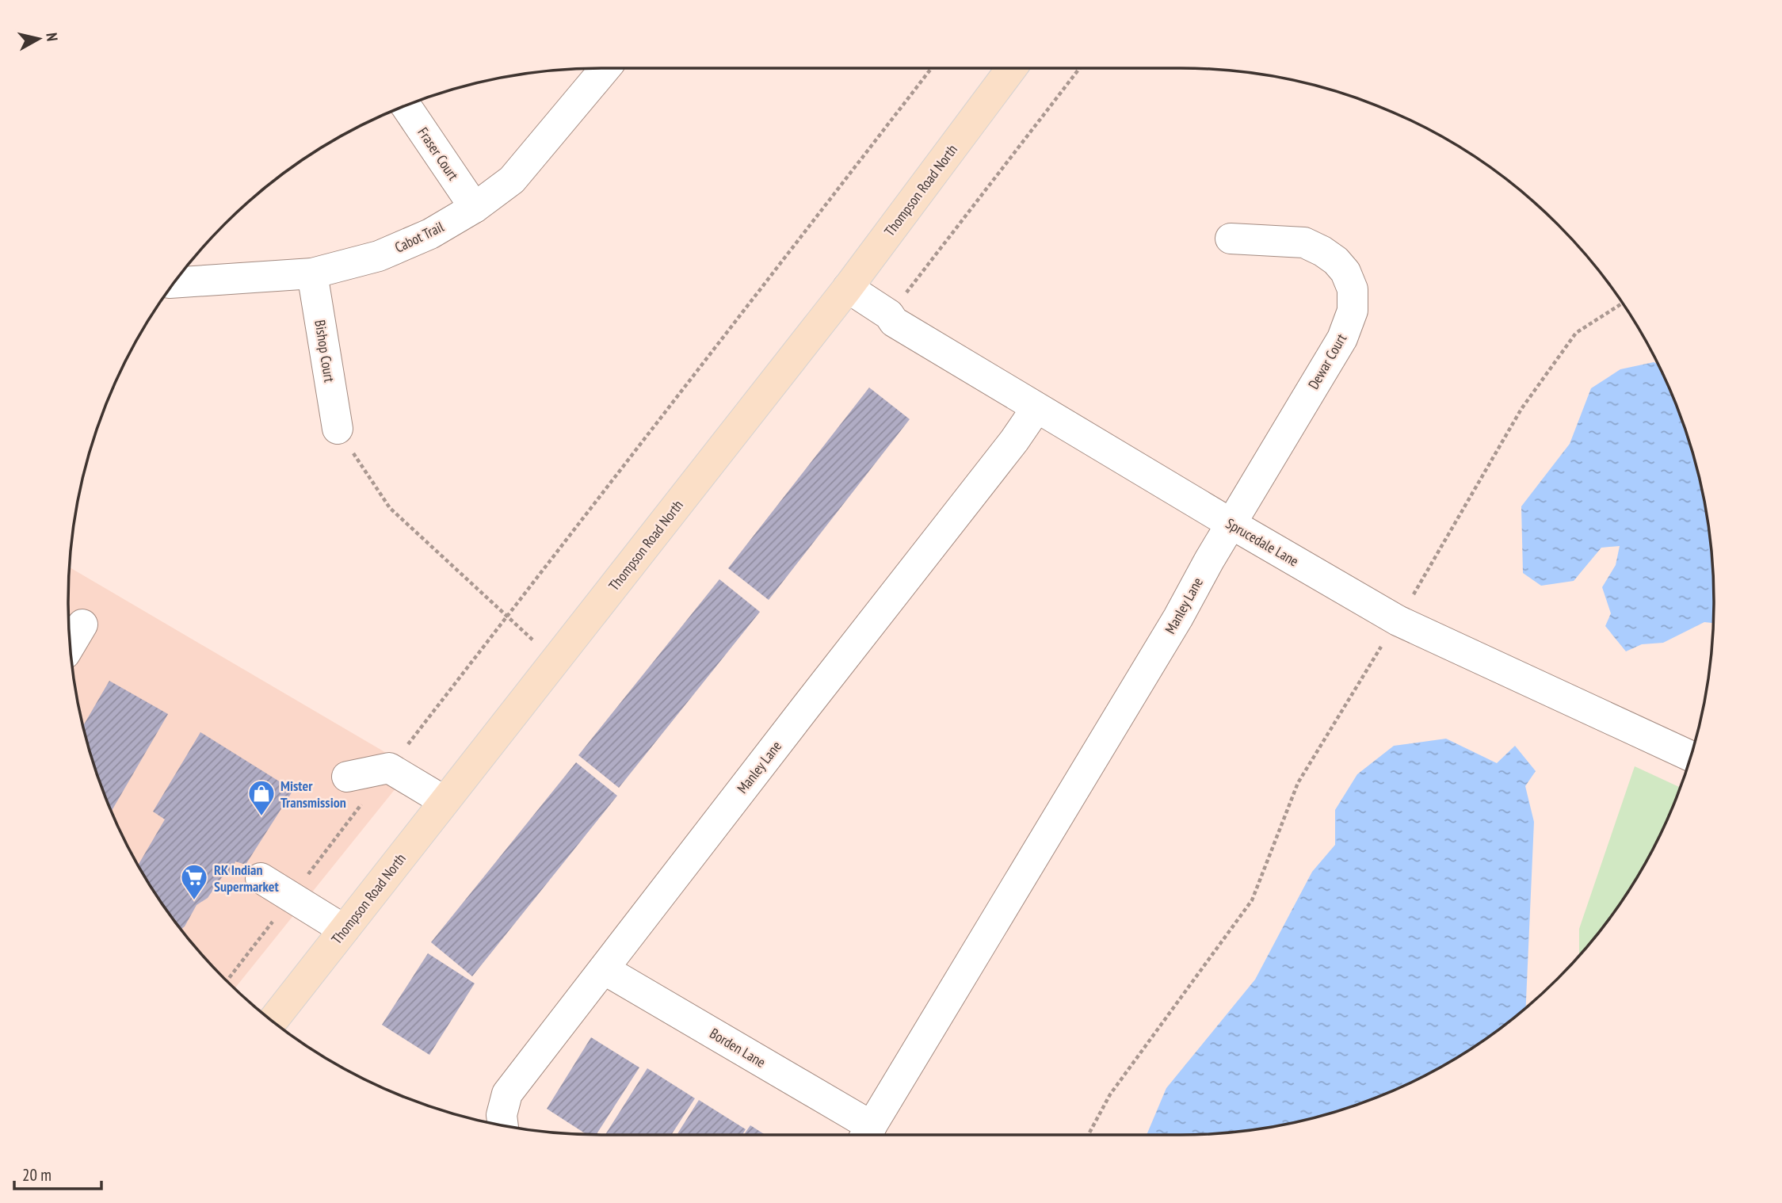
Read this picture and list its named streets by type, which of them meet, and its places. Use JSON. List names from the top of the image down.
{
  "streets": {
    "main road": ["Thompson Road North"],
    "street": [
      "Fraser Court",
      "Cabot Trail",
      "Bishop Court",
      "Dewar Court",
      "Sprucedale Lane",
      "Manley Lane",
      "Borden Lane"
    ]
  },
  "crossings": [
    ["Fraser Court", "Cabot Trail"],
    ["Thompson Road North", "Sprucedale Lane"],
    ["Cabot Trail", "Bishop Court"],
    ["Dewar Court", "Sprucedale Lane"],
    ["Dewar Court", "Manley Lane"],
    ["Sprucedale Lane", "Manley Lane"],
    ["Manley Lane", "Borden Lane"]
  ],
  "places": {
    "shop": ["Mister Transmission"],
    "supermarket": ["RK Indian Supermarket"]
  },
  "scale_bar": "20 m",
  "north": "right"
}
